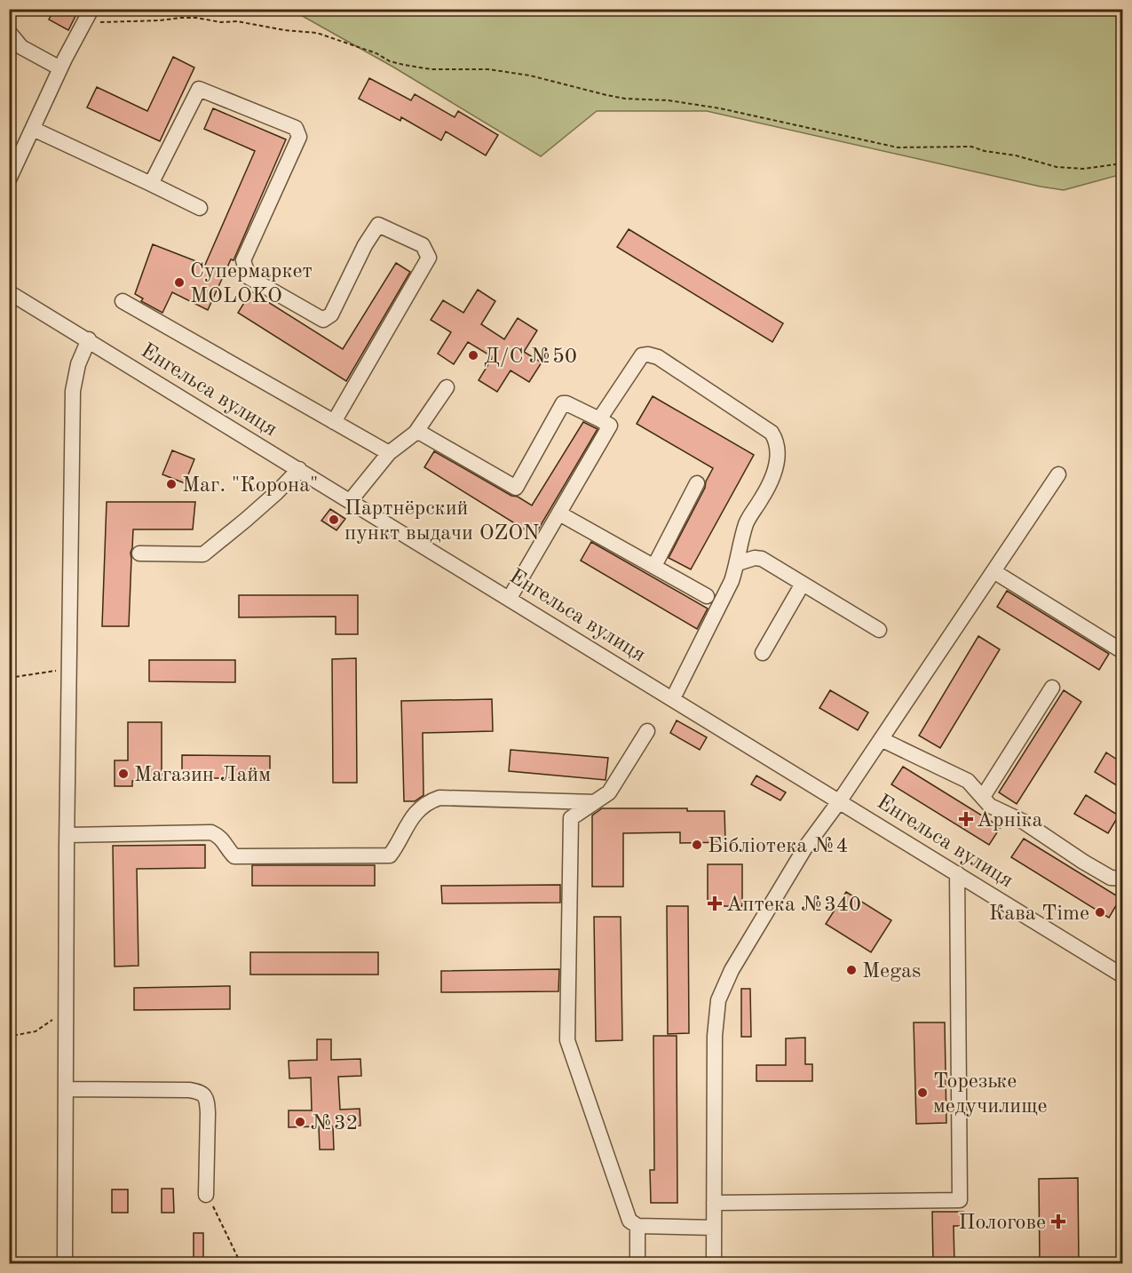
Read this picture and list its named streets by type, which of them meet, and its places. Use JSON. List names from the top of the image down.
{
  "streets": {
    "street": ["Енгельса вулиця"]
  },
  "places": {
    "other": [
      "Супермаркет MOLOKO",
      "Д/С №50",
      "Маг. \"Корона\"",
      "Партнёрский пункт выдачи OZON",
      "Магазин Лайм",
      "Бібліотека №4",
      "Кава Time",
      "Megas",
      "Торезьке медучилище",
      "№32"
    ],
    "health": ["Арніка", "Аптека №340", "Пологове"]
  }
}
